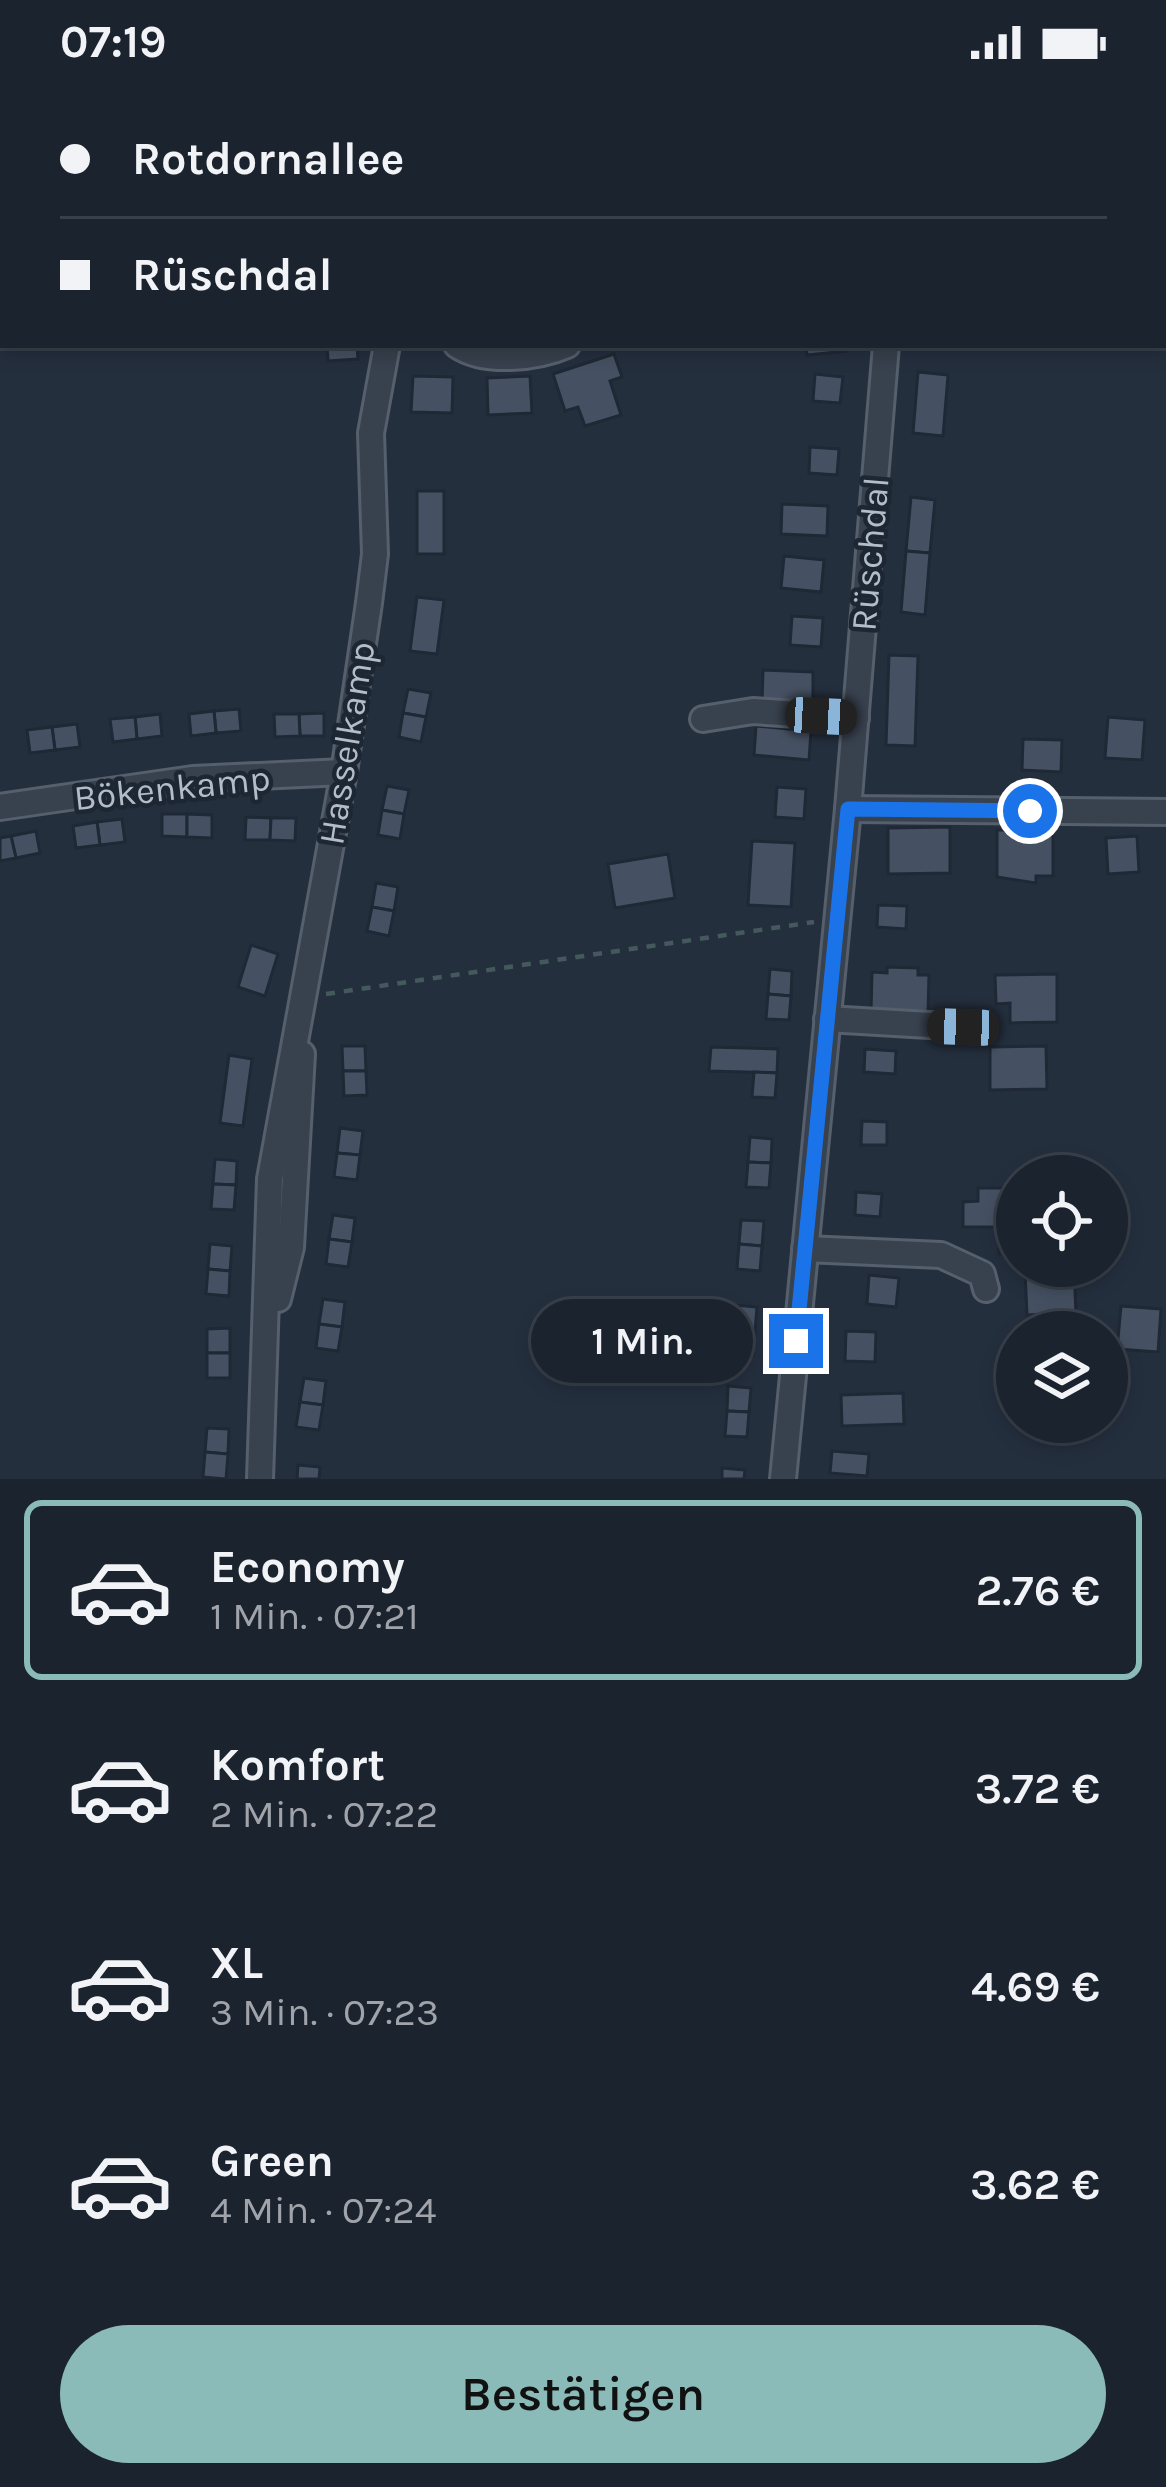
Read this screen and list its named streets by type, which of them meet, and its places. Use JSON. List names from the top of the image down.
{
  "streets": {
    "street": ["Rüschdal", "Hasselkamp", "Bökenkamp"]
  },
  "crossings": [
    ["Hasselkamp", "Bökenkamp"]
  ],
  "page": {
    "status": "07:19",
    "banner": ["Rotdornallee", "Rüschdal"],
    "bubble": "1 Min.",
    "list": [
      {
        "name": "Economy",
        "note": "1 Min. · 07:21",
        "value": "2.76 €"
      },
      {
        "name": "Komfort",
        "note": "2 Min. · 07:22",
        "value": "3.72 €"
      },
      {
        "name": "XL",
        "note": "3 Min. · 07:23",
        "value": "4.69 €"
      },
      {
        "name": "Green",
        "note": "4 Min. · 07:24",
        "value": "3.62 €"
      }
    ],
    "buttons": "Bestätigen"
  }
}
